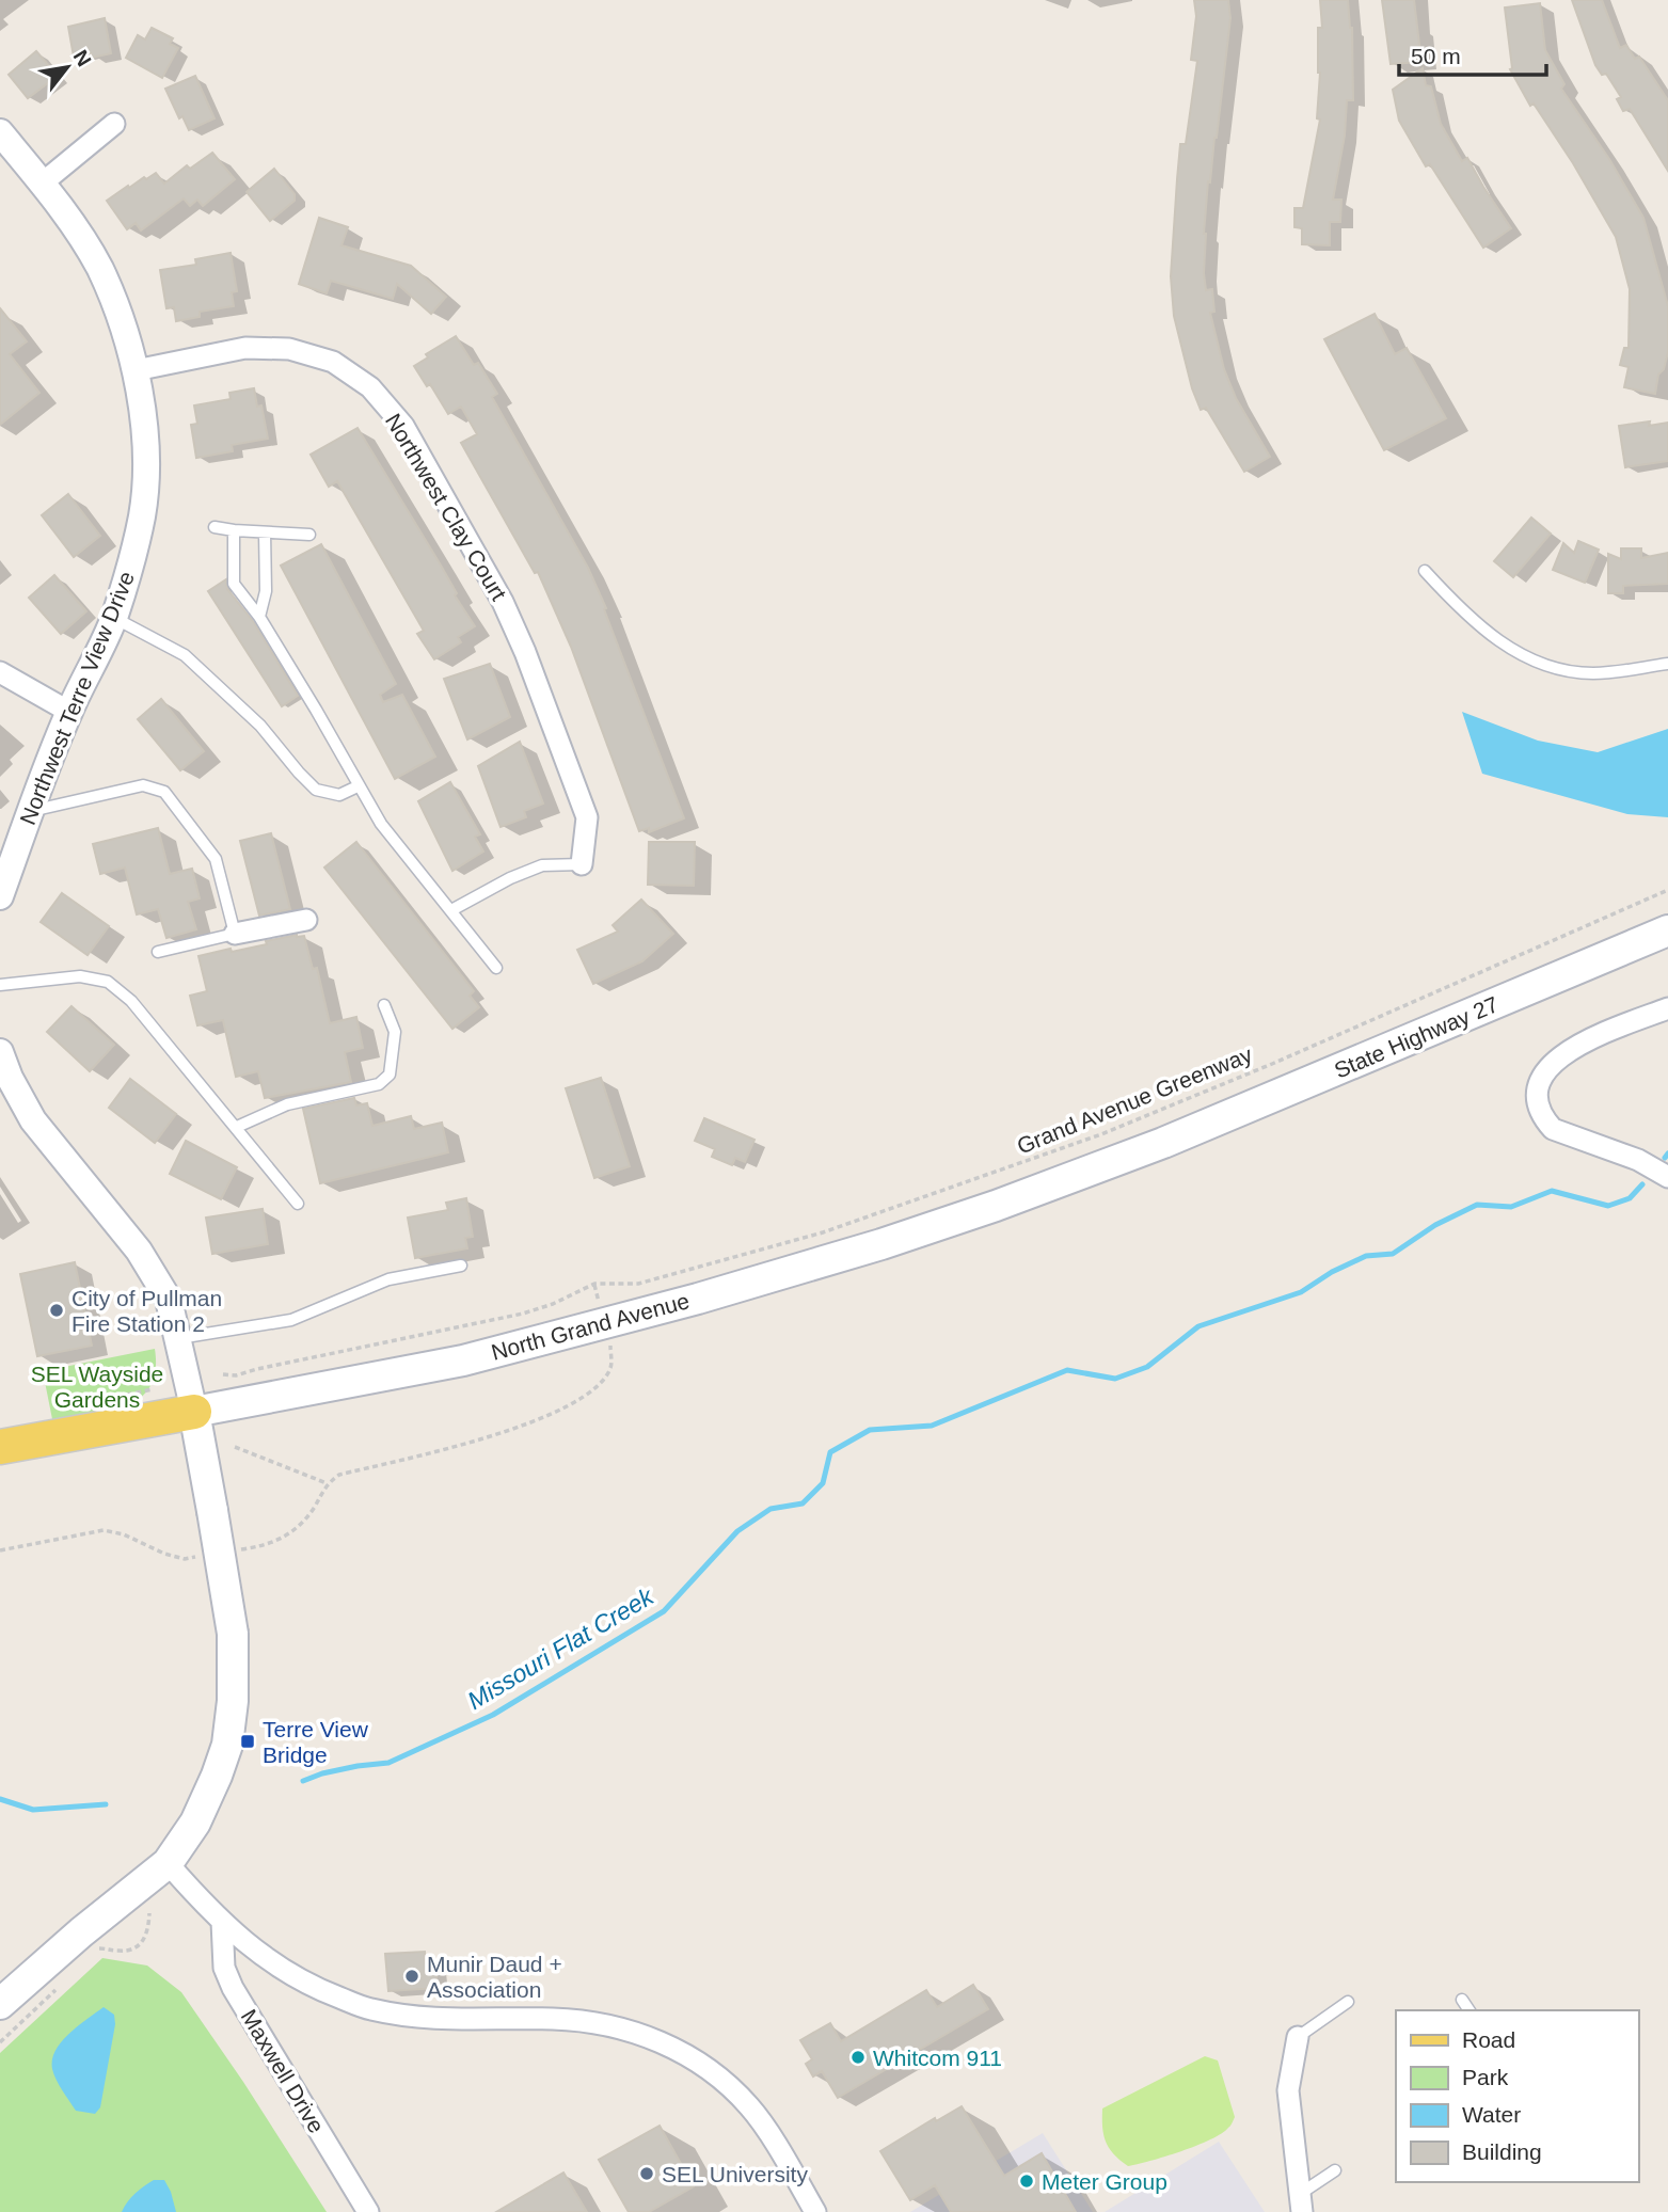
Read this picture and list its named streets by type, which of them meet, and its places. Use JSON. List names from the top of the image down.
{
  "streets": {
    "main road": ["State Highway 27", "North Grand Avenue"],
    "street": ["Northwest Clay Court", "Northwest Terre View Drive", "Maxwell Drive"],
    "path": ["Grand Avenue Greenway"]
  },
  "crossings": [
    ["Northwest Clay Court", "Northwest Terre View Drive"],
    ["State Highway 27", "North Grand Avenue"]
  ],
  "water": ["Missouri Flat Creek"],
  "parks": ["SEL Wayside Gardens"],
  "places": {
    "other": [
      "City of Pullman Fire Station 2",
      "Munir Daud + Association",
      "Whitcom 911",
      "SEL University",
      "Meter Group"
    ],
    "transit": ["Terre View Bridge"]
  },
  "legend": [
    "Road",
    "Park",
    "Water",
    "Building"
  ],
  "scale_bar": "50 m",
  "north": "top right"
}
